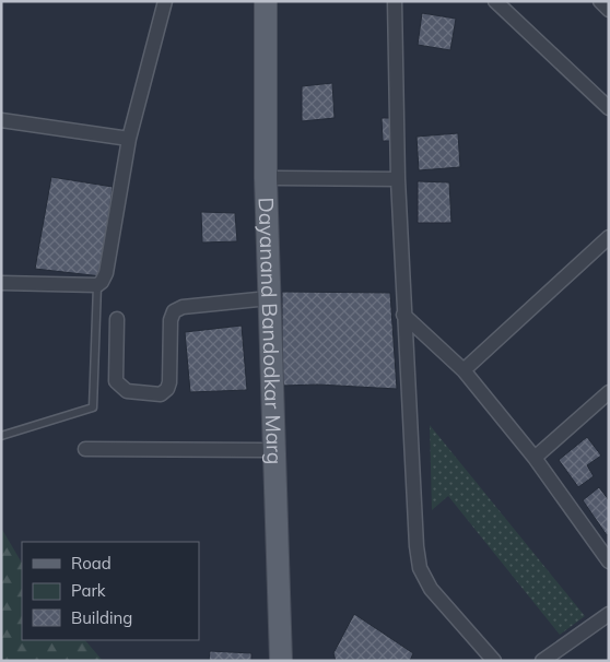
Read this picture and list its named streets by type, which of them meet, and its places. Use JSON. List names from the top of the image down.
{
  "streets": {
    "main road": ["Dayanand Bandodkar Marg"]
  },
  "legend": ["Road", "Park", "Building"]
}
